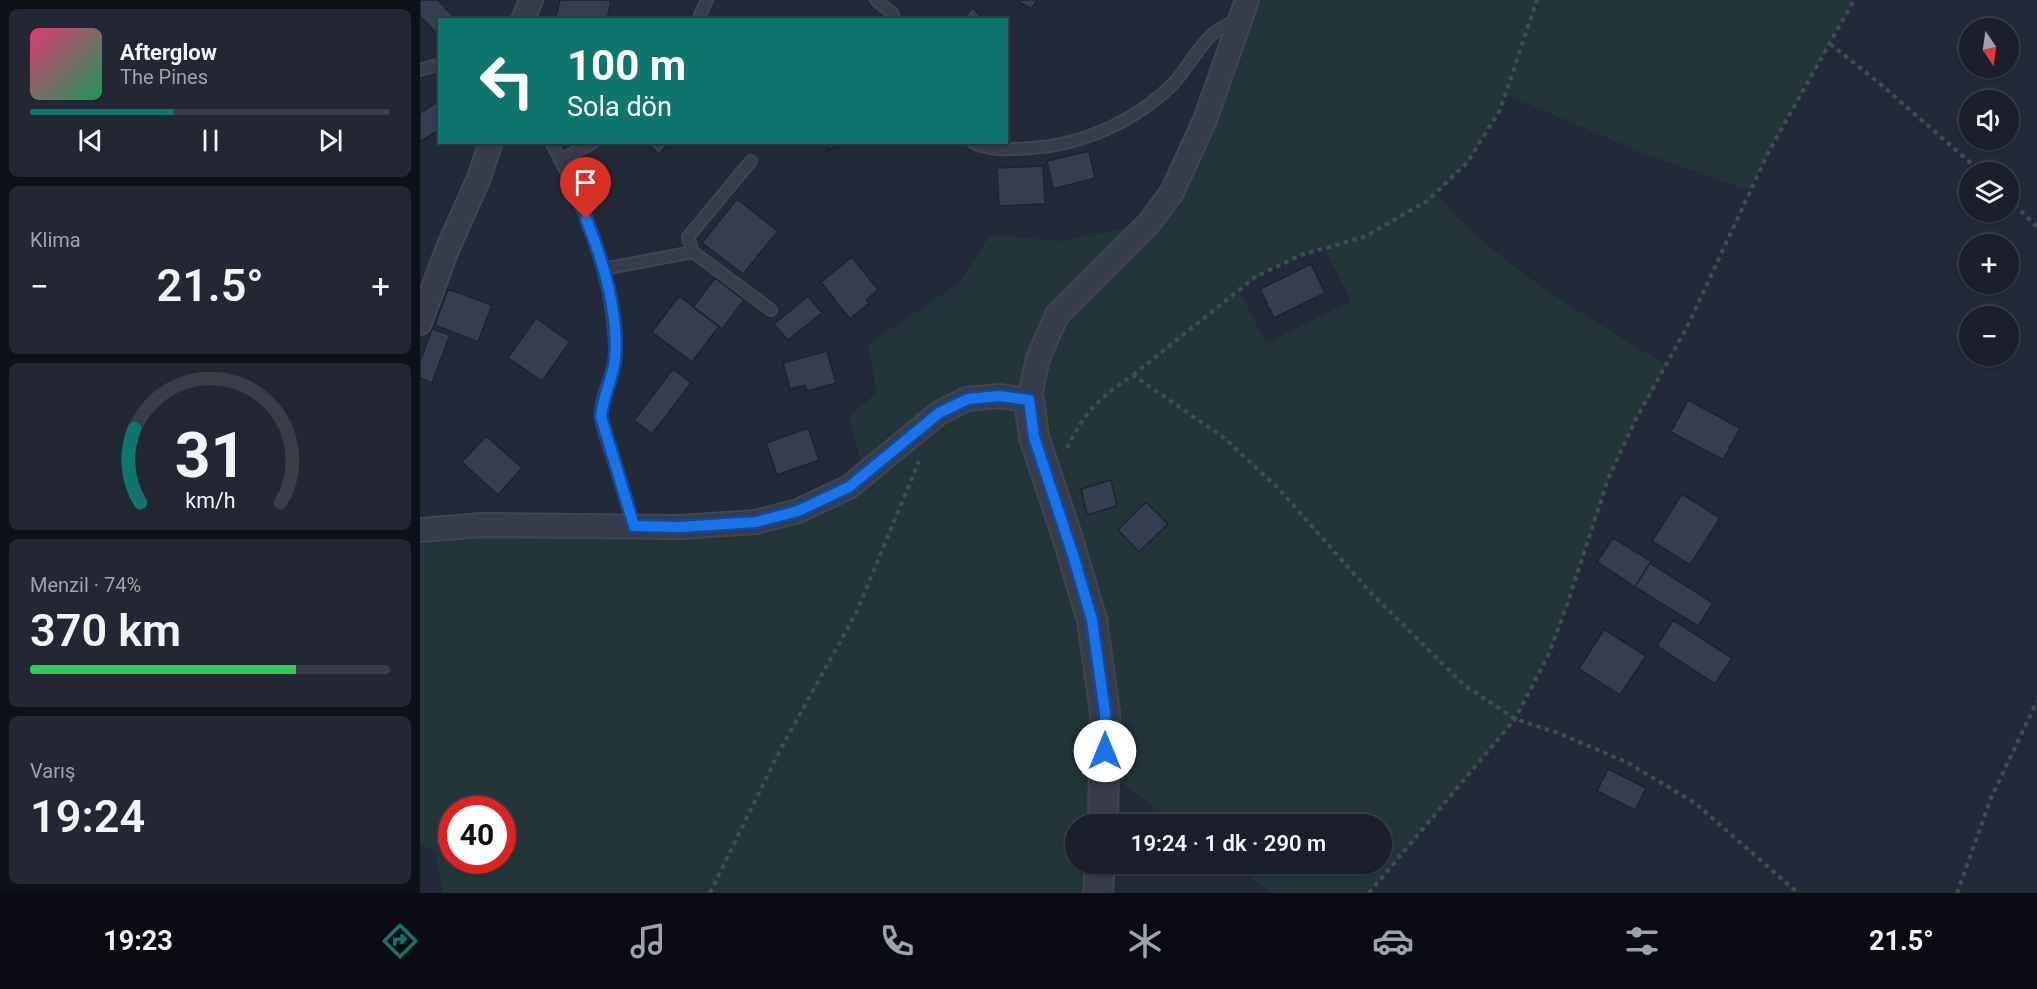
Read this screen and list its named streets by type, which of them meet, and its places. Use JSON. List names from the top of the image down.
{
  "north": "bottom",
  "page": {
    "map_buttons": ["+", "−"],
    "turn": ["100 m", "Sola dön"],
    "song": ["Afterglow", "The Pines"],
    "tile": [
      "Klima",
      ["Menzil · 74%", "370 km"],
      ["Varış", "19:24"]
    ],
    "heat": ["−", "21.5°", "+"],
    "limit": "40",
    "trip": "19:24 · 1 dk · 290 m",
    "tabs": ["19:23", "21.5°"],
    "gauge": ["31", "km/h"]
  }
}
